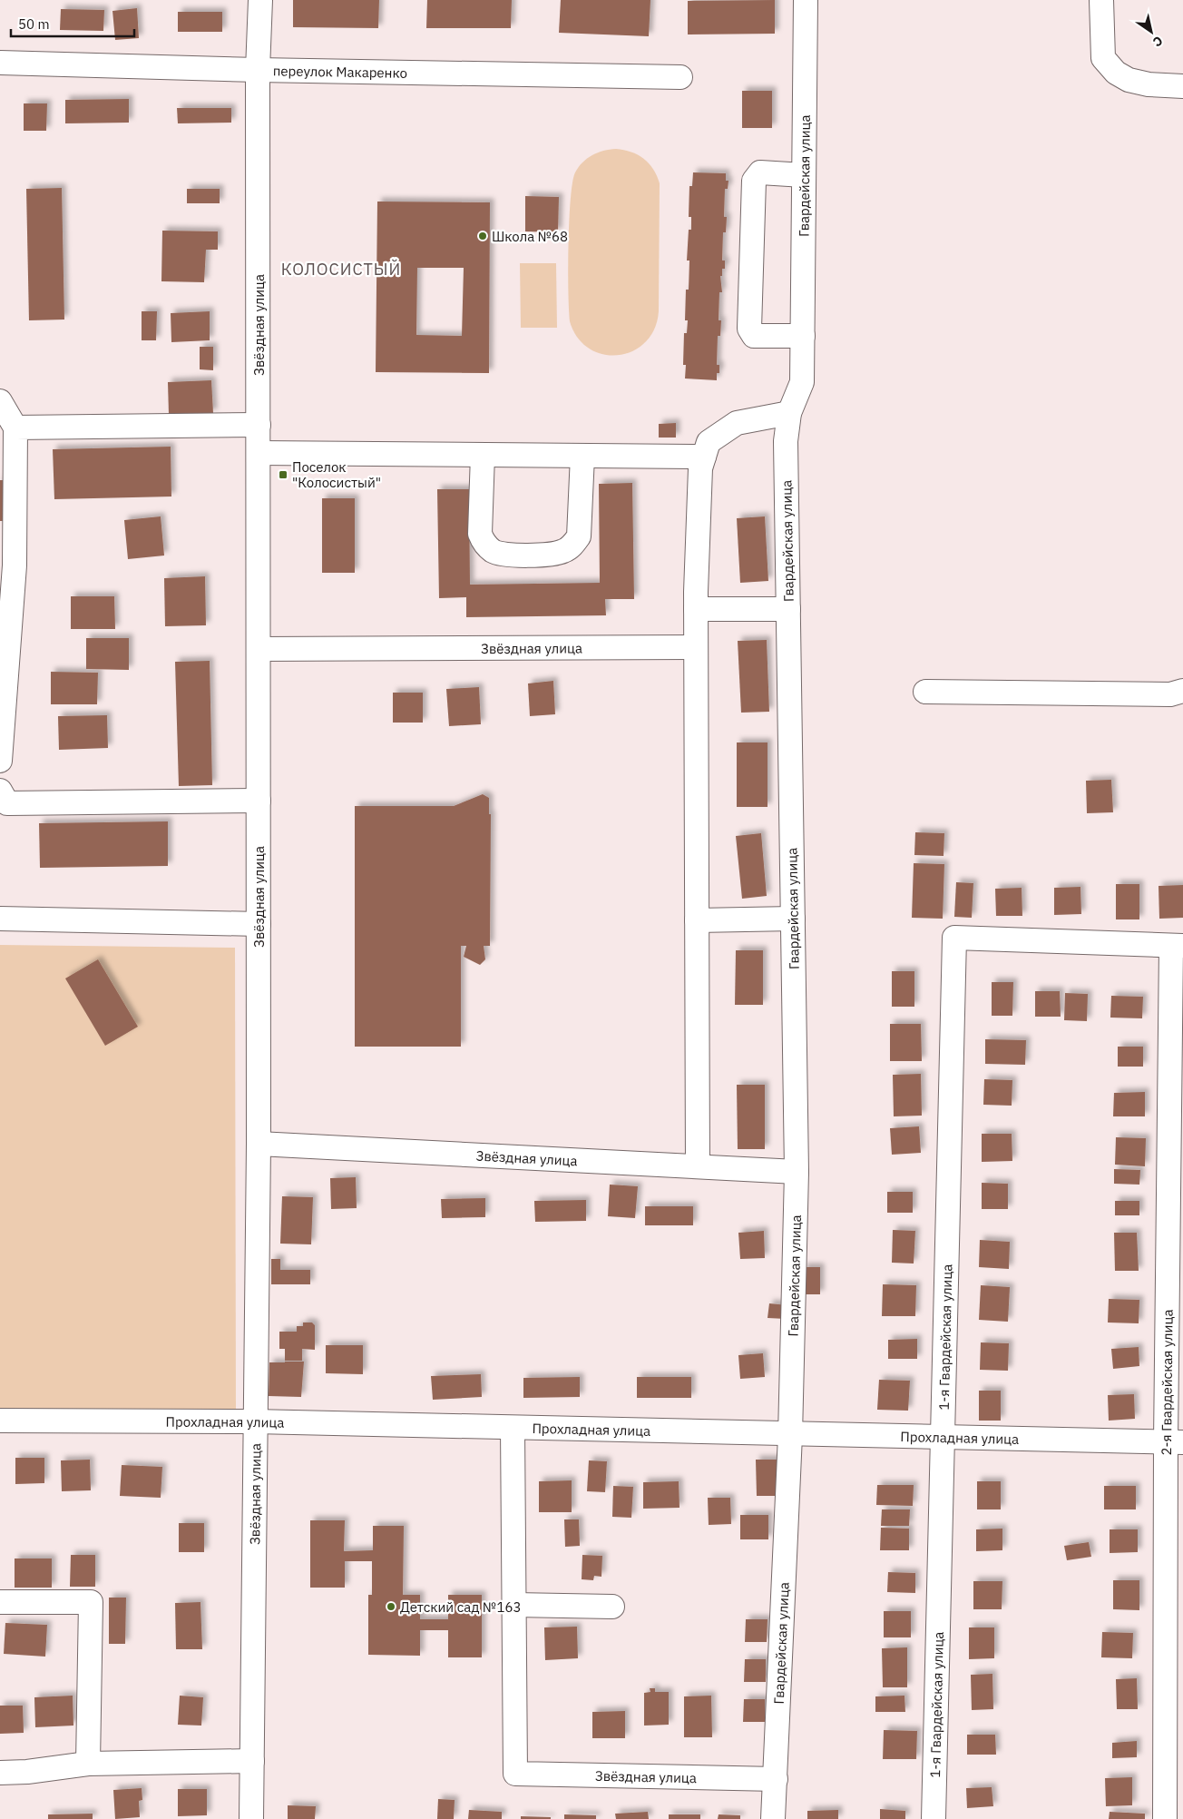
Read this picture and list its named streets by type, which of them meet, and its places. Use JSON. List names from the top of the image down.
{
  "streets": {
    "street": [
      "переулок Макаренко",
      "Гвардейская улица",
      "Звёздная улица",
      "1-я Гвардейская улица",
      "2-я Гвардейская улица",
      "Прохладная улица"
    ]
  },
  "crossings": [
    ["переулок Макаренко", "Звёздная улица"],
    ["Гвардейская улица", "Звёздная улица"],
    ["Гвардейская улица", "Прохладная улица"],
    ["Звёздная улица", "Прохладная улица"],
    ["1-я Гвардейская улица", "2-я Гвардейская улица"],
    ["1-я Гвардейская улица", "Прохладная улица"],
    ["2-я Гвардейская улица", "Прохладная улица"]
  ],
  "districts": ["КОЛОСИСТЫЙ"],
  "places": {
    "other": ["Школа №68", "Детский cад №163"],
    "transit": ["Поселок \"Колосистый\""]
  },
  "scale_bar": "50 m",
  "north": "bottom right"
}
